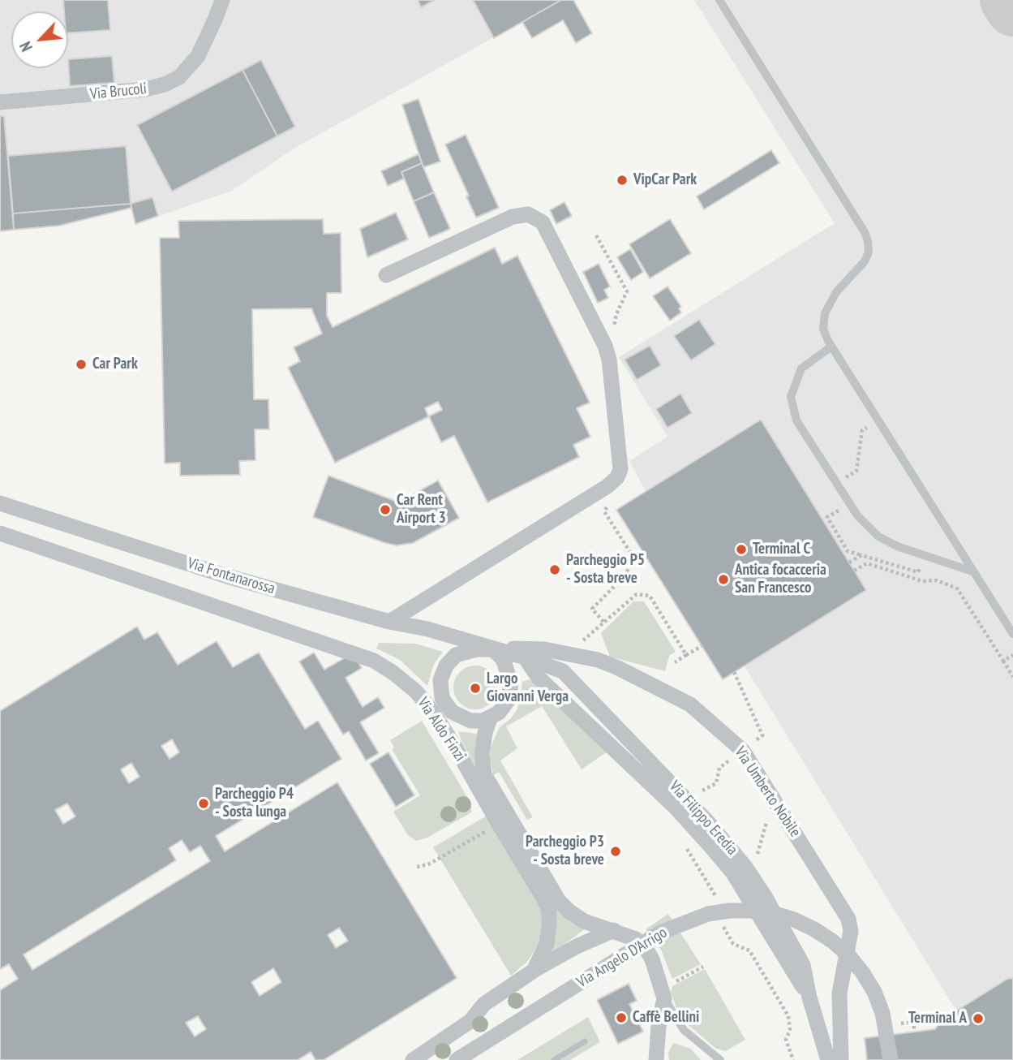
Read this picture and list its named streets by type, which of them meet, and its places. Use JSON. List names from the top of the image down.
{
  "streets": {
    "street": [
      "Via Brucoli",
      "Via Fontanarossa",
      "Via Aldo Finzi",
      "Via Umberto Nobile",
      "Via Filippo Eredia",
      "Via Angelo D'Arrigo"
    ]
  },
  "crossings": [
    ["Via Fontanarossa", "Via Aldo Finzi"],
    ["Via Fontanarossa", "Via Umberto Nobile"],
    ["Via Fontanarossa", "Via Filippo Eredia"],
    ["Via Aldo Finzi", "Via Umberto Nobile"],
    ["Via Aldo Finzi", "Via Filippo Eredia"],
    ["Via Umberto Nobile", "Via Filippo Eredia"]
  ],
  "places": [
    "VipCar Park",
    "Car Park",
    "Car Rent Airport 3",
    "Terminal C",
    "Parcheggio P5 - Sosta breve",
    "Antica focacceria San Francesco",
    "Largo Giovanni Verga",
    "Parcheggio P4 - Sosta lunga",
    "Parcheggio P3 - Sosta breve",
    "Caffè Bellini",
    "Terminal A"
  ],
  "north": "bottom left"
}
